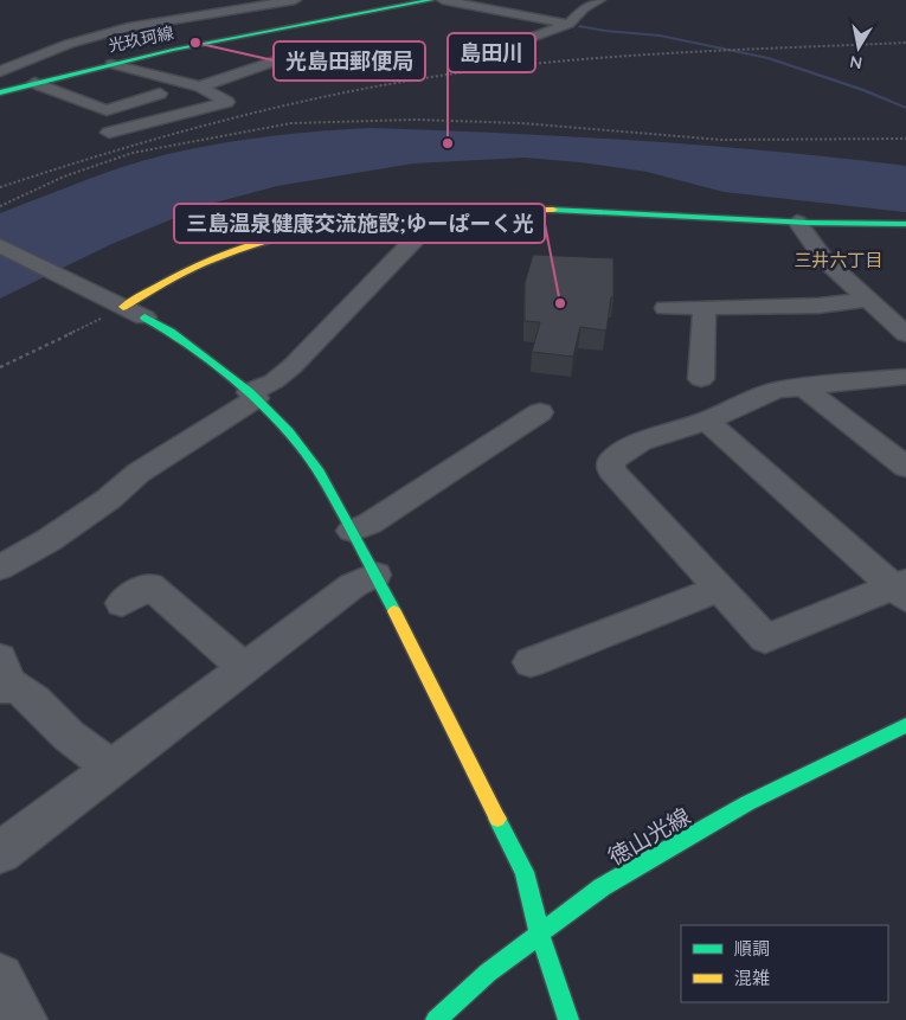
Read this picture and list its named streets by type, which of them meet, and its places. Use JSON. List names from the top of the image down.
{
  "streets": {
    "street": ["光玖珂線", "徳山光線"]
  },
  "districts": ["三井六丁目"],
  "places": ["光島田郵便局", "島田川", "三島温泉健康交流施設;ゆーぱーく光"],
  "legend": ["順調", "混雑"],
  "north": "bottom"
}
